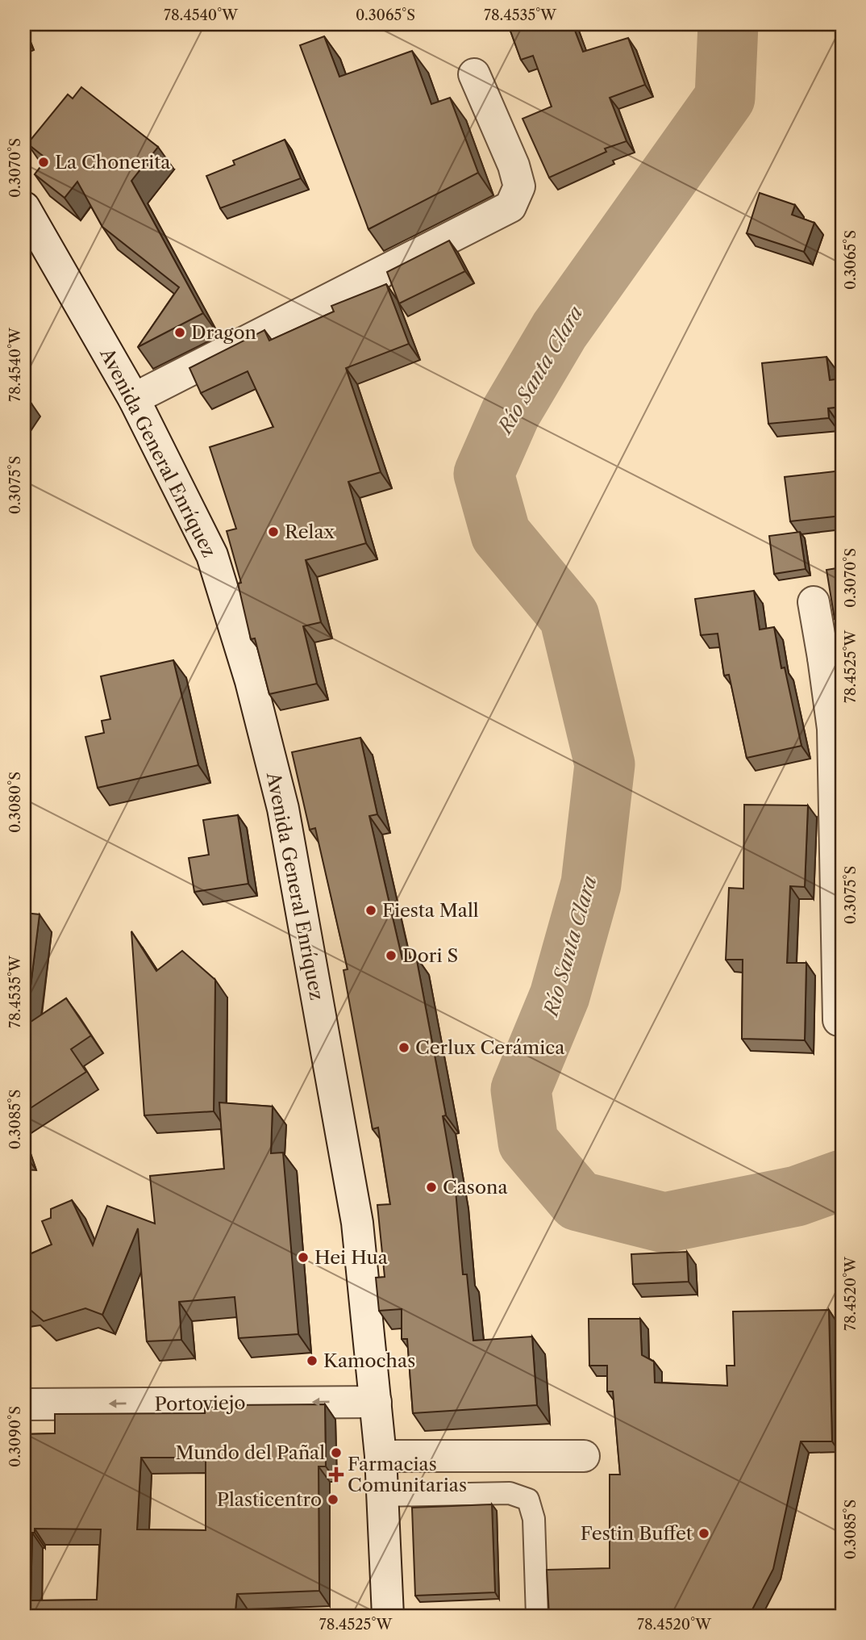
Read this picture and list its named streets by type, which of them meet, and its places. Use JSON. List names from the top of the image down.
{
  "streets": {
    "street": ["Avenida General Enríquez", "Portoviejo"]
  },
  "crossings": [
    ["Avenida General Enríquez", "Portoviejo"]
  ],
  "one_way": ["Portoviejo"],
  "water": ["Río Santa Clara"],
  "places": {
    "other": [
      "La Chonerita",
      "Dragon",
      "Relax",
      "Fiesta Mall",
      "Dori S",
      "Cerlux Cerámica",
      "Casona",
      "Hei Hua",
      "Kamochas",
      "Mundo del Pañal",
      "Plasticentro",
      "Festin Buffet"
    ],
    "health": ["Farmacias Comunitarias"]
  },
  "coordinates": [
    "78.4540°W",
    "0.3065°S",
    "78.4535°W",
    "0.3070°S",
    "0.3075°S",
    "78.4525°W",
    "0.3080°S",
    "0.3085°S",
    "78.4520°W",
    "0.3090°S"
  ]
}
